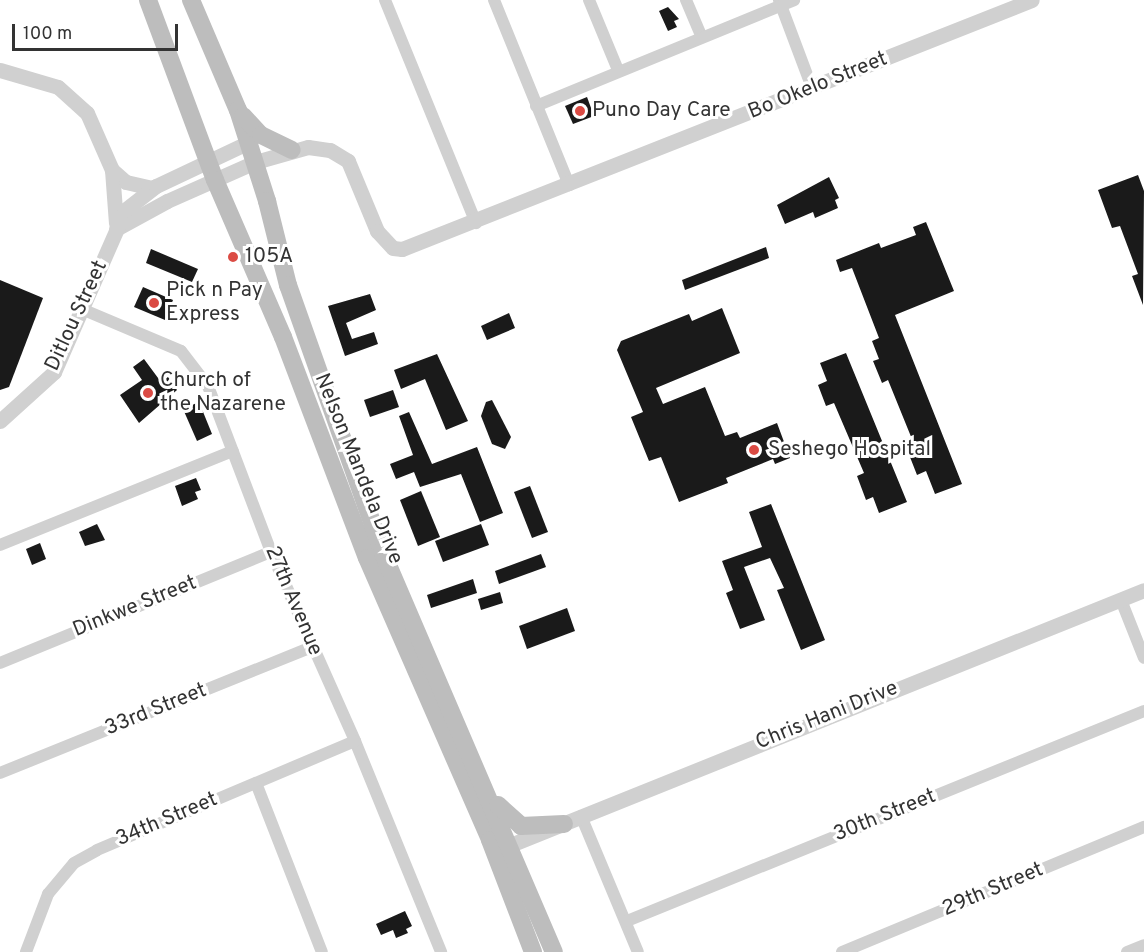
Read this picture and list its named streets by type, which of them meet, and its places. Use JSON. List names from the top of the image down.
{
  "streets": {
    "main road": ["Nelson Mandela Drive"],
    "street": [
      "Bo Okelo Street",
      "Ditlou Street",
      "27th Avenue",
      "Dinkwe Street",
      "33rd Street",
      "Chris Hani Drive",
      "30th Street",
      "34th Street",
      "29th Street"
    ]
  },
  "crossings": [
    ["Ditlou Street", "Nelson Mandela Drive"],
    ["Ditlou Street", "27th Avenue"],
    ["Nelson Mandela Drive", "Chris Hani Drive"],
    ["27th Avenue", "Dinkwe Street"],
    ["27th Avenue", "33rd Street"],
    ["27th Avenue", "34th Street"]
  ],
  "places": [
    "Puno Day Care",
    "105A",
    "Pick n Pay Express",
    "Church of the Nazarene",
    "Seshego Hospital"
  ],
  "scale_bar": "100 m"
}
